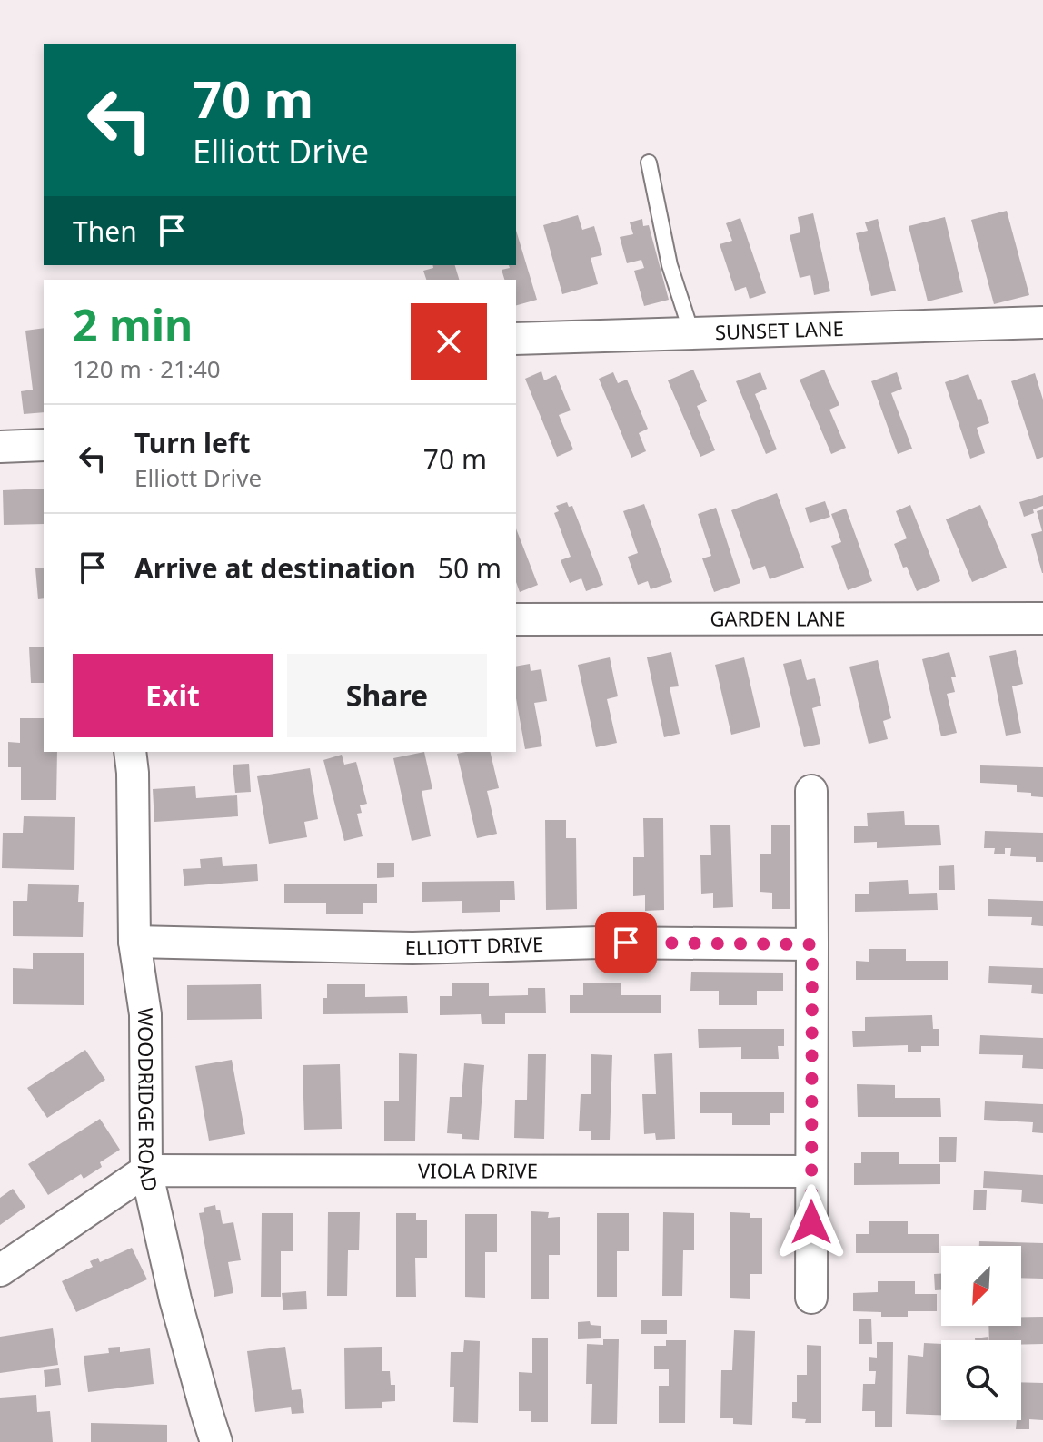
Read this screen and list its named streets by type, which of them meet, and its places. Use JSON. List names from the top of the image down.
{
  "streets": {
    "street": [
      "SUNSET LANE",
      "GARDEN LANE",
      "ELLIOTT DRIVE",
      "WOODRIDGE ROAD",
      "VIOLA DRIVE"
    ]
  },
  "crossings": [
    ["ELLIOTT DRIVE", "WOODRIDGE ROAD"],
    ["WOODRIDGE ROAD", "VIOLA DRIVE"]
  ],
  "north": "bottom left",
  "page": {
    "turn": ["70 m", "Elliott Drive"],
    "then": "Then",
    "heading": ["2 min", "120 m · 21:40"],
    "list": [
      {
        "name": "Turn left",
        "note": "Elliott Drive",
        "value": "70 m"
      },
      {
        "name": "Arrive at destination",
        "value": "50 m"
      }
    ],
    "buttons": ["Exit", "Share"]
  }
}
